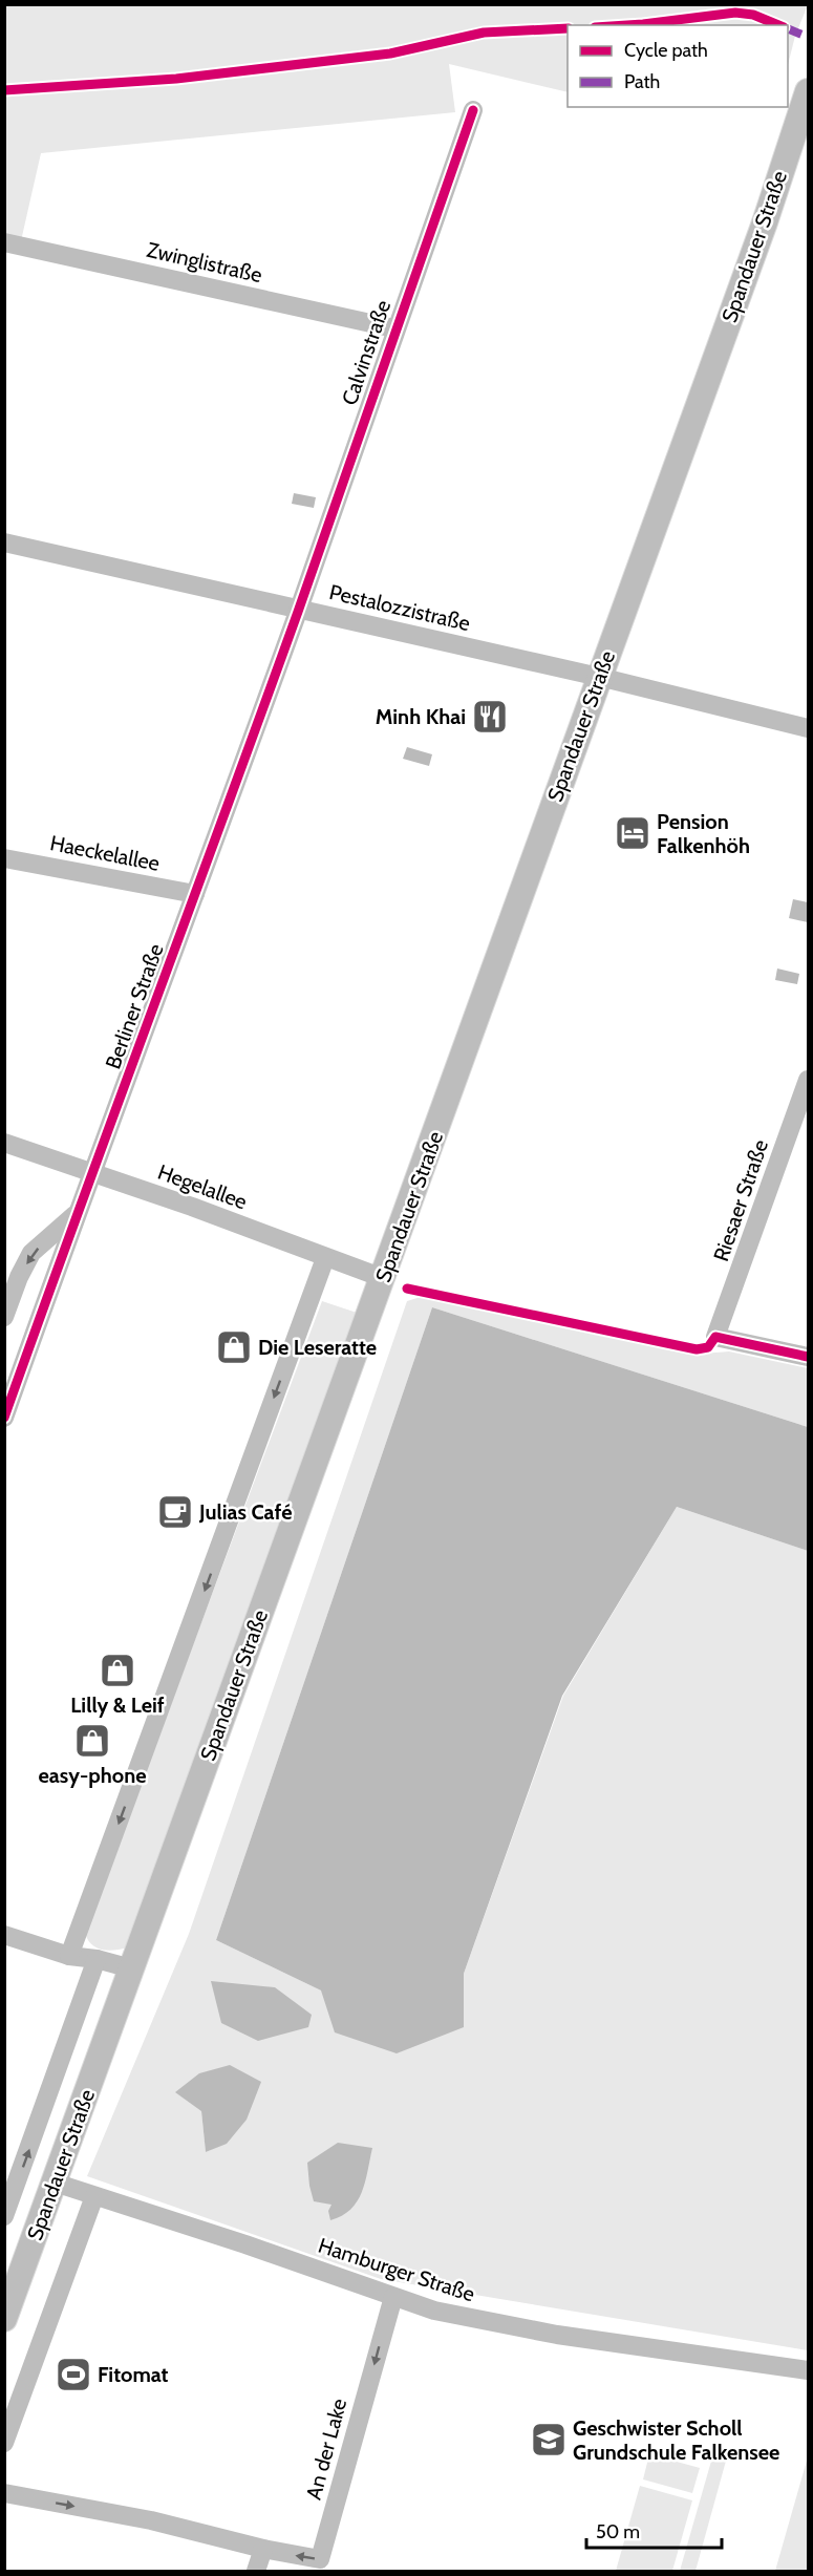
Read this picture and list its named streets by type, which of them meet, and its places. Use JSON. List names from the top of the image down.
{
  "streets": {
    "main road": ["Spandauer Straße"],
    "street": [
      "Zwinglistraße",
      "Calvinstraße",
      "Pestalozzistraße",
      "Haeckelallee",
      "Berliner Straße",
      "Hegelallee",
      "Riesaer Straße",
      "Hamburger Straße",
      "An der Lake"
    ]
  },
  "crossings": [
    ["Spandauer Straße", "Pestalozzistraße"],
    ["Spandauer Straße", "Hegelallee"],
    ["Spandauer Straße", "Hamburger Straße"],
    ["Zwinglistraße", "Calvinstraße"],
    ["Calvinstraße", "Pestalozzistraße"],
    ["Calvinstraße", "Berliner Straße"],
    ["Pestalozzistraße", "Berliner Straße"],
    ["Haeckelallee", "Berliner Straße"],
    ["Berliner Straße", "Hegelallee"],
    ["Hamburger Straße", "An der Lake"]
  ],
  "places": {
    "restaurant": ["Minh Khai"],
    "hotel": ["Pension Falkenhöh"],
    "shop": ["Die Leseratte", "Lilly & Leif", "easy-phone"],
    "cafe": ["Julias Café"],
    "sports": ["Fitomat"],
    "school or university": ["Geschwister Scholl Grundschule Falkensee"]
  },
  "legend": ["Cycle path", "Path"],
  "scale_bar": "50 m"
}
